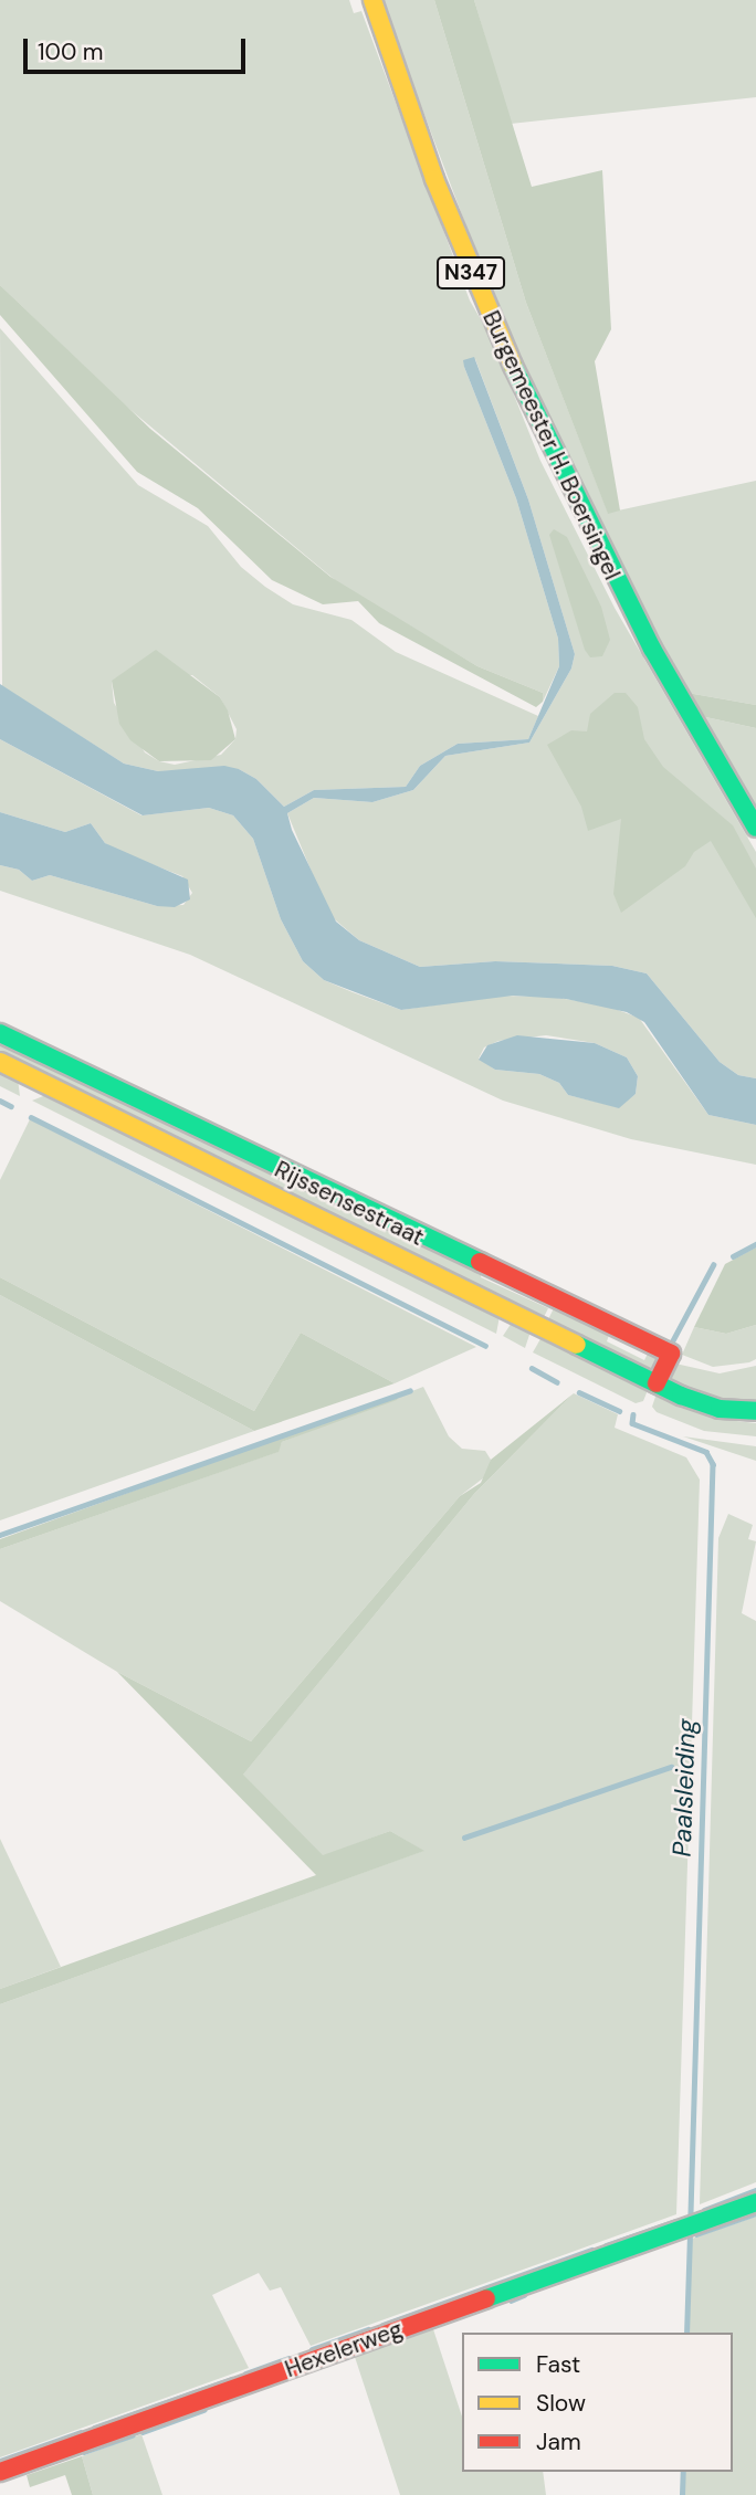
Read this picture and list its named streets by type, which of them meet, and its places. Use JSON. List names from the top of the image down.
{
  "streets": {
    "main road": [
      "N347",
      "Burgemeester H. Boersingel",
      "Rijssensestraat",
      "Hexelerweg"
    ]
  },
  "water": ["Paalsleiding"],
  "legend": ["Fast", "Slow", "Jam"],
  "scale_bar": "100 m"
}
